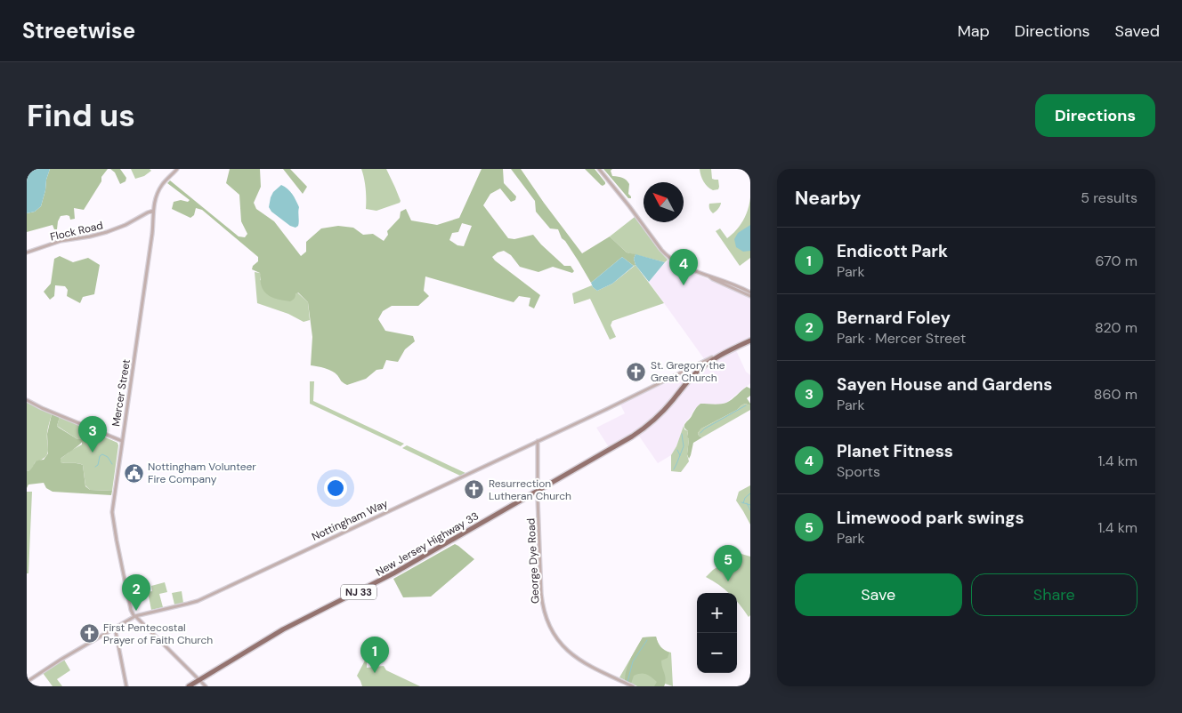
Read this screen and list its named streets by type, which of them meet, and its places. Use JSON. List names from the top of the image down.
{
  "streets": {
    "main road": ["New Jersey Highway 33", "NJ 33"],
    "street": [
      "Flock Road",
      "Mercer Street",
      "Nottingham Way",
      "George Dye Road"
    ]
  },
  "crossings": [
    ["Flock Road", "Mercer Street"],
    ["Mercer Street", "Nottingham Way"],
    ["Nottingham Way", "New Jersey Highway 33"],
    ["Nottingham Way", "George Dye Road"],
    ["New Jersey Highway 33", "George Dye Road"]
  ],
  "places": {
    "church": ["St. Gregory the Great Church", "Resurrection Lutheran Church", "First Pentecostal Prayer of Faith Church"],
    "public building": ["Nottingham Volunteer Fire Company"]
  },
  "north": "top left",
  "page": {
    "header": "Streetwise",
    "nav": ["Map", "Directions", "Saved"],
    "buttons": [
      "Directions",
      ["Save", "Share"]
    ],
    "title": "Find us",
    "heading": ["Nearby", "5 results"],
    "list": [
      {
        "mark": "1",
        "name": "Endicott Park",
        "note": "Park",
        "value": "670 m"
      },
      {
        "mark": "2",
        "name": "Bernard Foley",
        "note": "Park · Mercer Street",
        "value": "820 m"
      },
      {
        "mark": "3",
        "name": "Sayen House and Gardens",
        "note": "Park",
        "value": "860 m"
      },
      {
        "mark": "4",
        "name": "Planet Fitness",
        "note": "Sports",
        "value": "1.4 km"
      },
      {
        "mark": "5",
        "name": "Limewood park swings",
        "note": "Park",
        "value": "1.4 km"
      }
    ],
    "pins": [
      "4",
      "3",
      "5",
      "2",
      "1"
    ],
    "map_buttons": ["+", "−"]
  }
}
